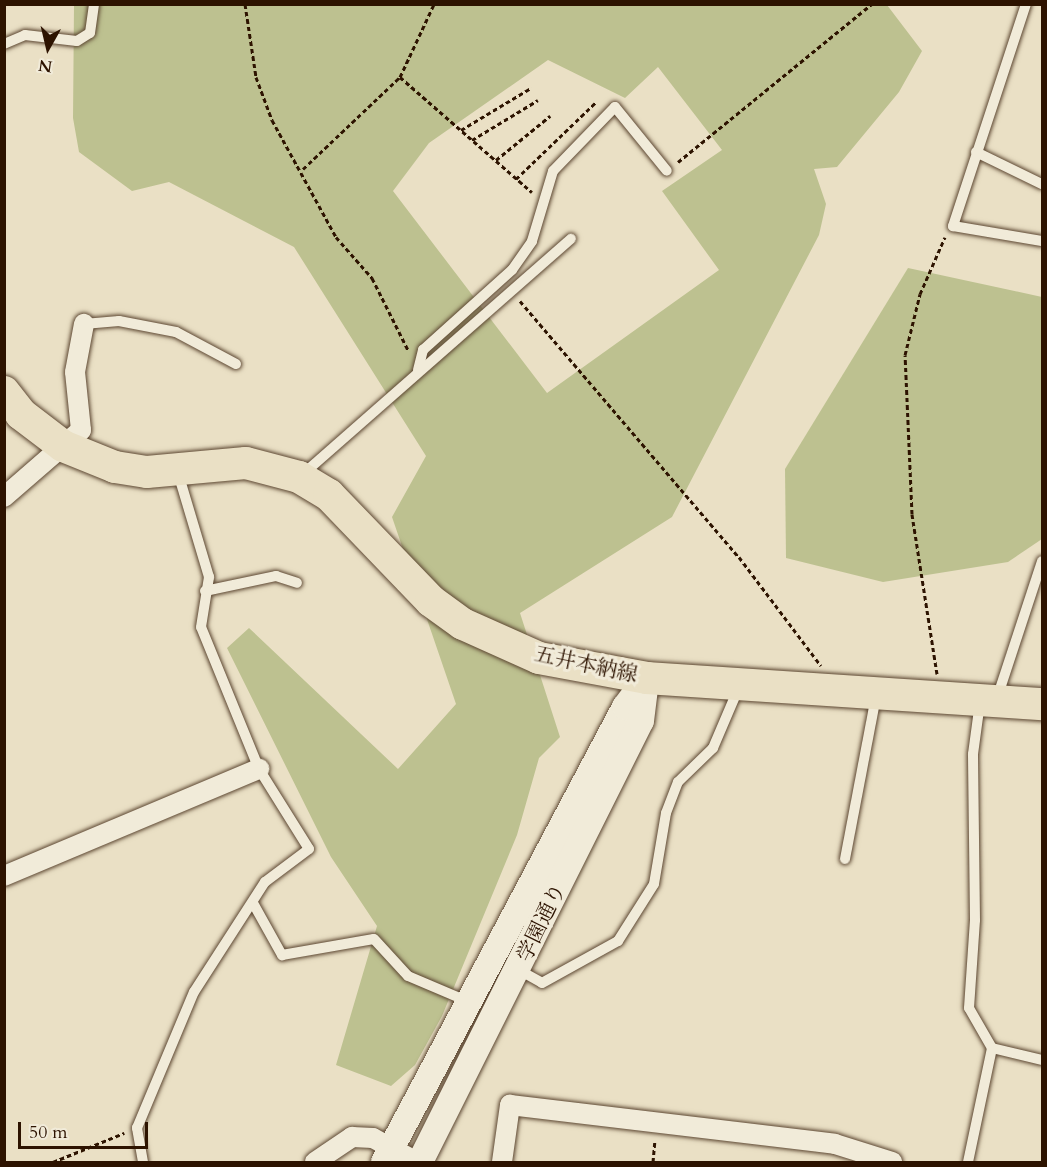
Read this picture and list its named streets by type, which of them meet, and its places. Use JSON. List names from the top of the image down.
{
  "streets": {
    "main road": ["五井本納線"],
    "street": ["学園通り"]
  },
  "crossings": [
    ["五井本納線", "学園通り"]
  ],
  "scale_bar": "50 m",
  "north": "bottom"
}
